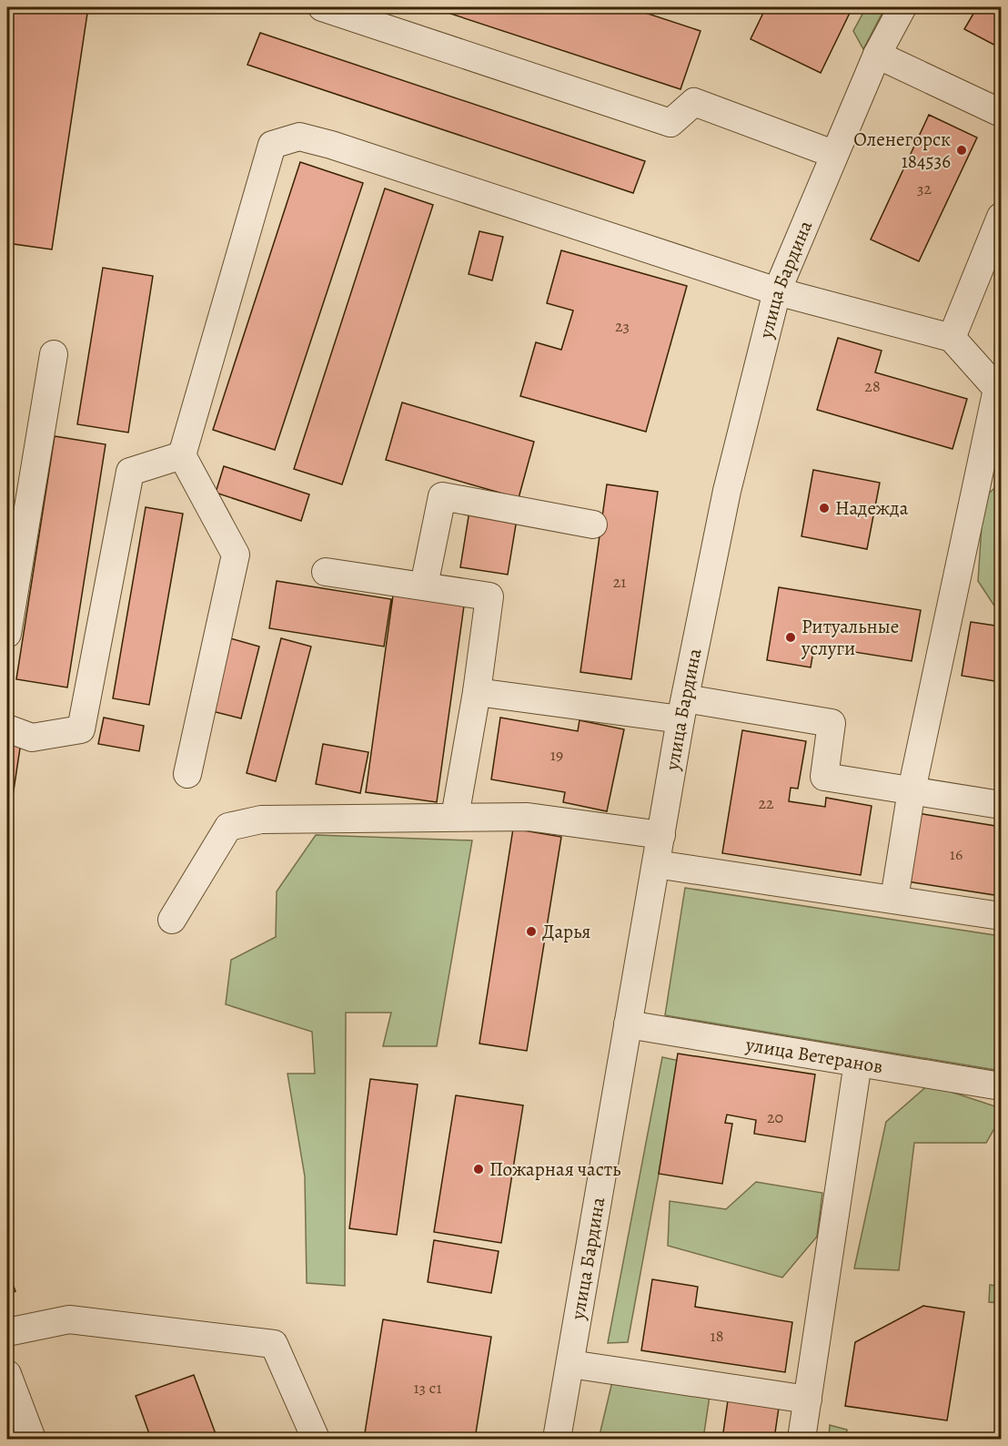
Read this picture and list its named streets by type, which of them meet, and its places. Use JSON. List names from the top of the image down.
{
  "streets": {
    "street": ["улица Бардина", "улица Ветеранов"]
  },
  "crossings": [
    ["улица Бардина", "улица Ветеранов"]
  ],
  "places": [
    "Оленегорск 184536",
    "Надежда",
    "Ритуальные услуги",
    "Дарья",
    "Пожарная часть"
  ],
  "house_numbers": [
    "32",
    "23",
    "28",
    "21",
    "19",
    "22",
    "16",
    "20",
    "18",
    "13 с1"
  ]
}
